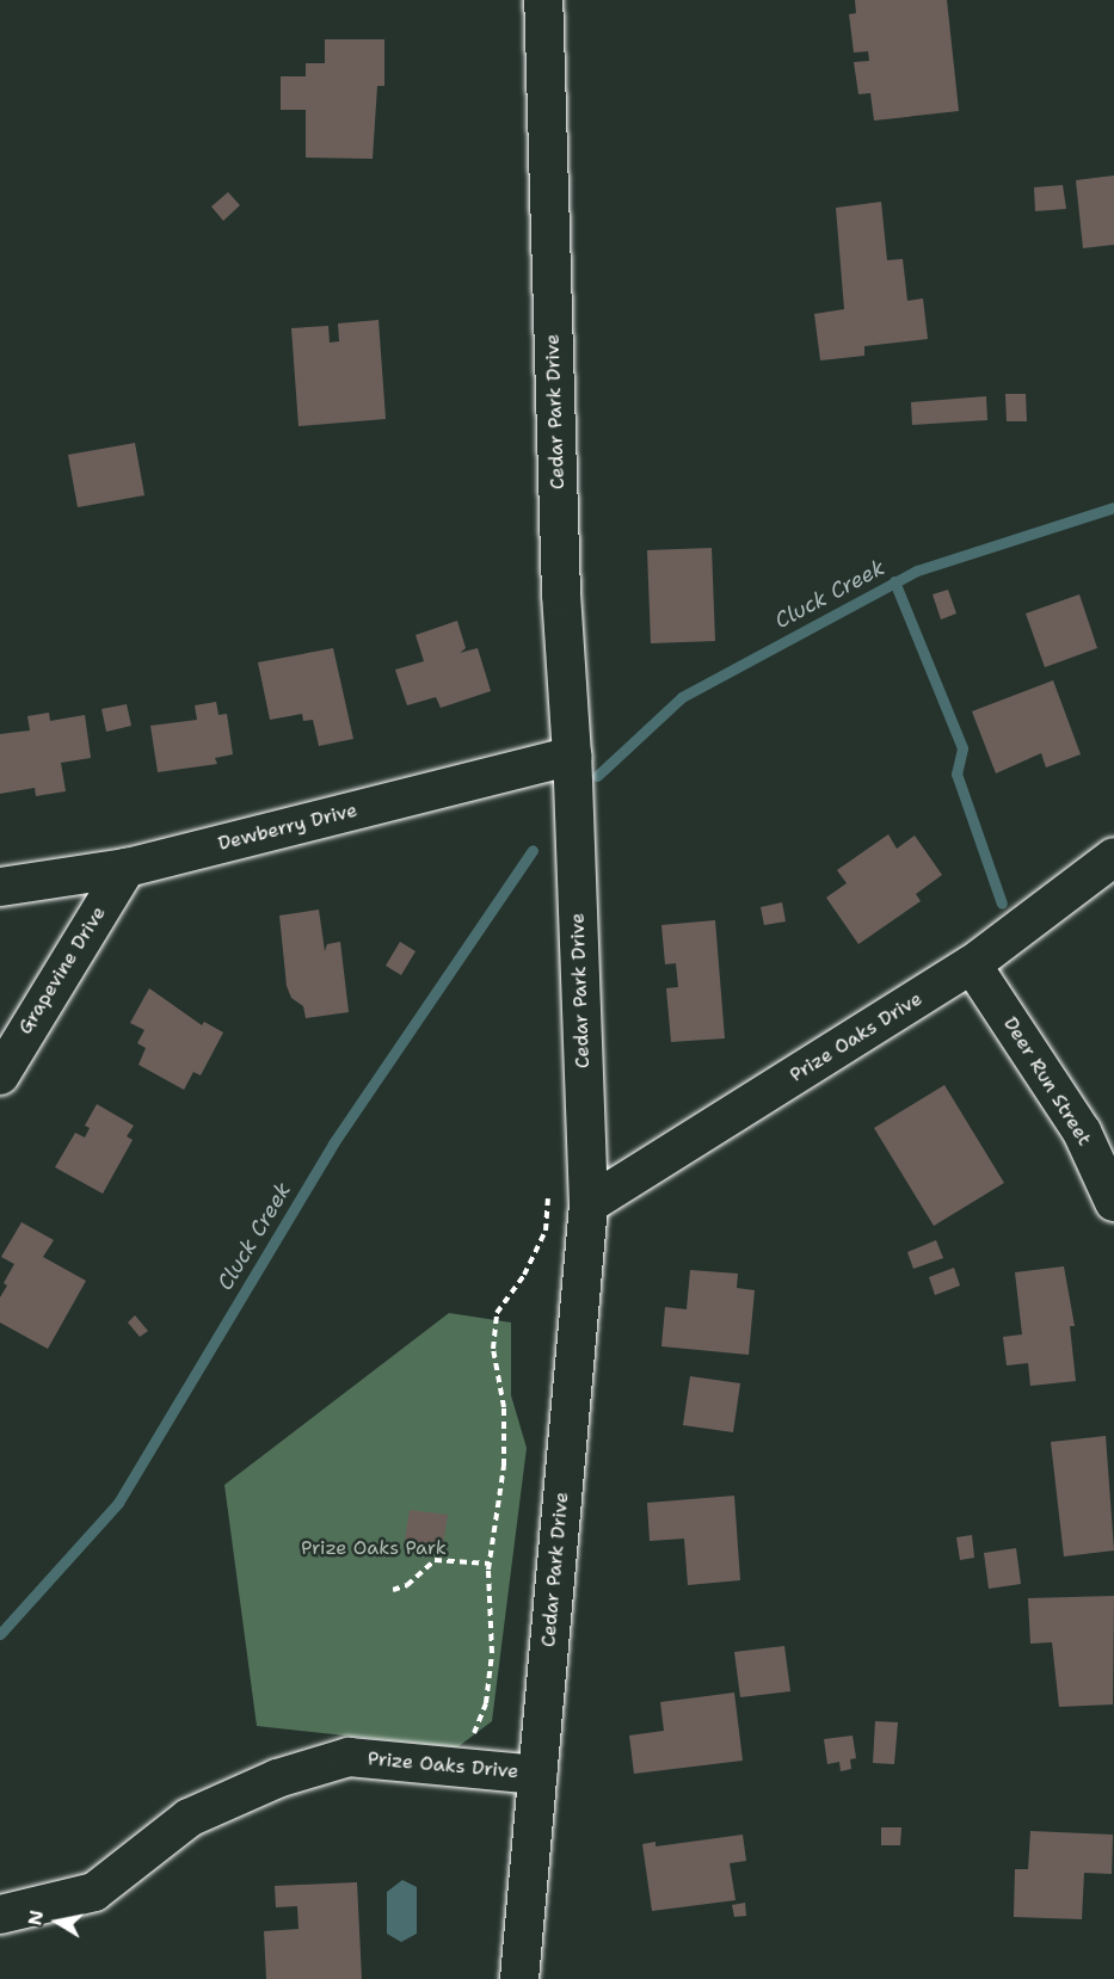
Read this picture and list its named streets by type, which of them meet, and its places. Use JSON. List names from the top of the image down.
{
  "streets": {
    "street": [
      "Cedar Park Drive",
      "Dewberry Drive",
      "Grapevine Drive",
      "Prize Oaks Drive",
      "Deer Run Street"
    ]
  },
  "crossings": [
    ["Cedar Park Drive", "Dewberry Drive"],
    ["Cedar Park Drive", "Prize Oaks Drive"],
    ["Dewberry Drive", "Grapevine Drive"],
    ["Prize Oaks Drive", "Deer Run Street"]
  ],
  "water": ["Cluck Creek"],
  "parks": ["Prize Oaks Park"],
  "north": "left"
}
